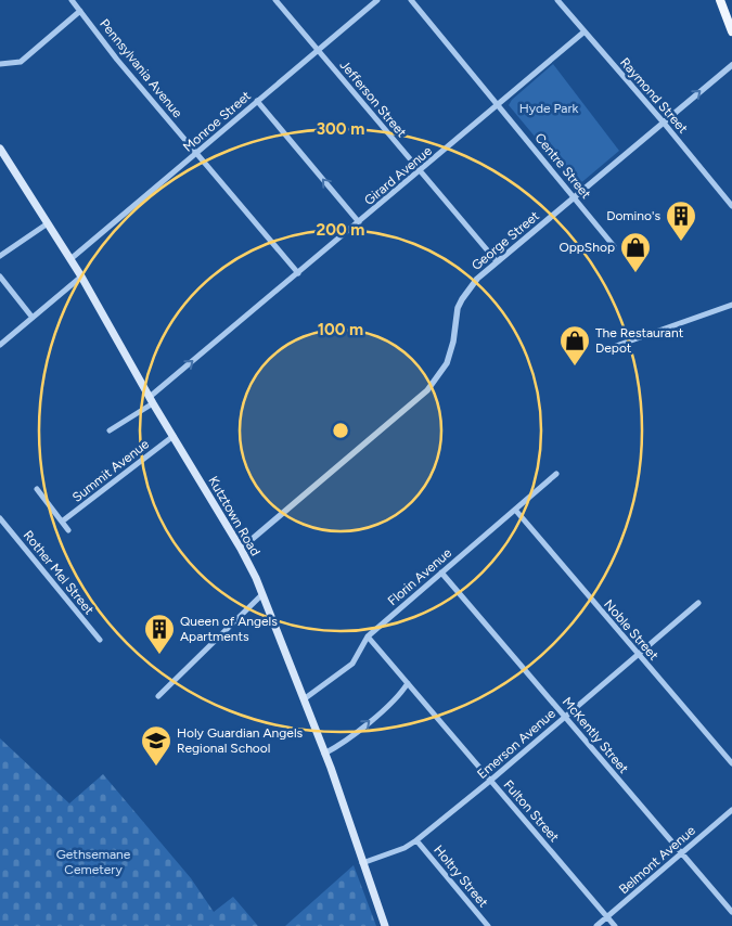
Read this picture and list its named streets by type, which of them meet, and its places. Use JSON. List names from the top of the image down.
{
  "streets": {
    "main road": ["Kutztown Road"],
    "street": [
      "Pennsylvania Avenue",
      "Raymond Street",
      "Jefferson Street",
      "Monroe Street",
      "Centre Street",
      "Girard Avenue",
      "George Street",
      "Summit Avenue",
      "Rother Mel Street",
      "Florin Avenue",
      "Noble Street",
      "McKently Street",
      "Emerson Avenue",
      "Fulton Street",
      "Belmont Avenue",
      "Holtry Street"
    ]
  },
  "crossings": [
    ["Pennsylvania Avenue", "Monroe Street"],
    ["Pennsylvania Avenue", "Girard Avenue"],
    ["Raymond Street", "Girard Avenue"],
    ["Raymond Street", "George Street"],
    ["Jefferson Street", "Monroe Street"],
    ["Jefferson Street", "Girard Avenue"],
    ["Jefferson Street", "George Street"],
    ["Monroe Street", "Kutztown Road"],
    ["Centre Street", "Girard Avenue"],
    ["Centre Street", "George Street"],
    ["Girard Avenue", "Kutztown Road"],
    ["George Street", "Kutztown Road"],
    ["Summit Avenue", "Kutztown Road"],
    ["Kutztown Road", "Florin Avenue"],
    ["Kutztown Road", "Emerson Avenue"],
    ["Florin Avenue", "Noble Street"],
    ["Florin Avenue", "McKently Street"],
    ["Florin Avenue", "Fulton Street"],
    ["Noble Street", "Emerson Avenue"],
    ["McKently Street", "Emerson Avenue"],
    ["McKently Street", "Belmont Avenue"],
    ["Emerson Avenue", "Fulton Street"],
    ["Emerson Avenue", "Holtry Street"],
    ["Fulton Street", "Belmont Avenue"]
  ],
  "parks": ["Hyde Park", "Gethsemane Cemetery"],
  "places": {
    "building": ["Domino's", "Queen of Angels Apartments"],
    "shop": ["OppShop", "The Restaurant Depot"],
    "school or university": ["Holy Guardian Angels Regional School"]
  },
  "rings": ["300 m", "200 m", "100 m"]
}
